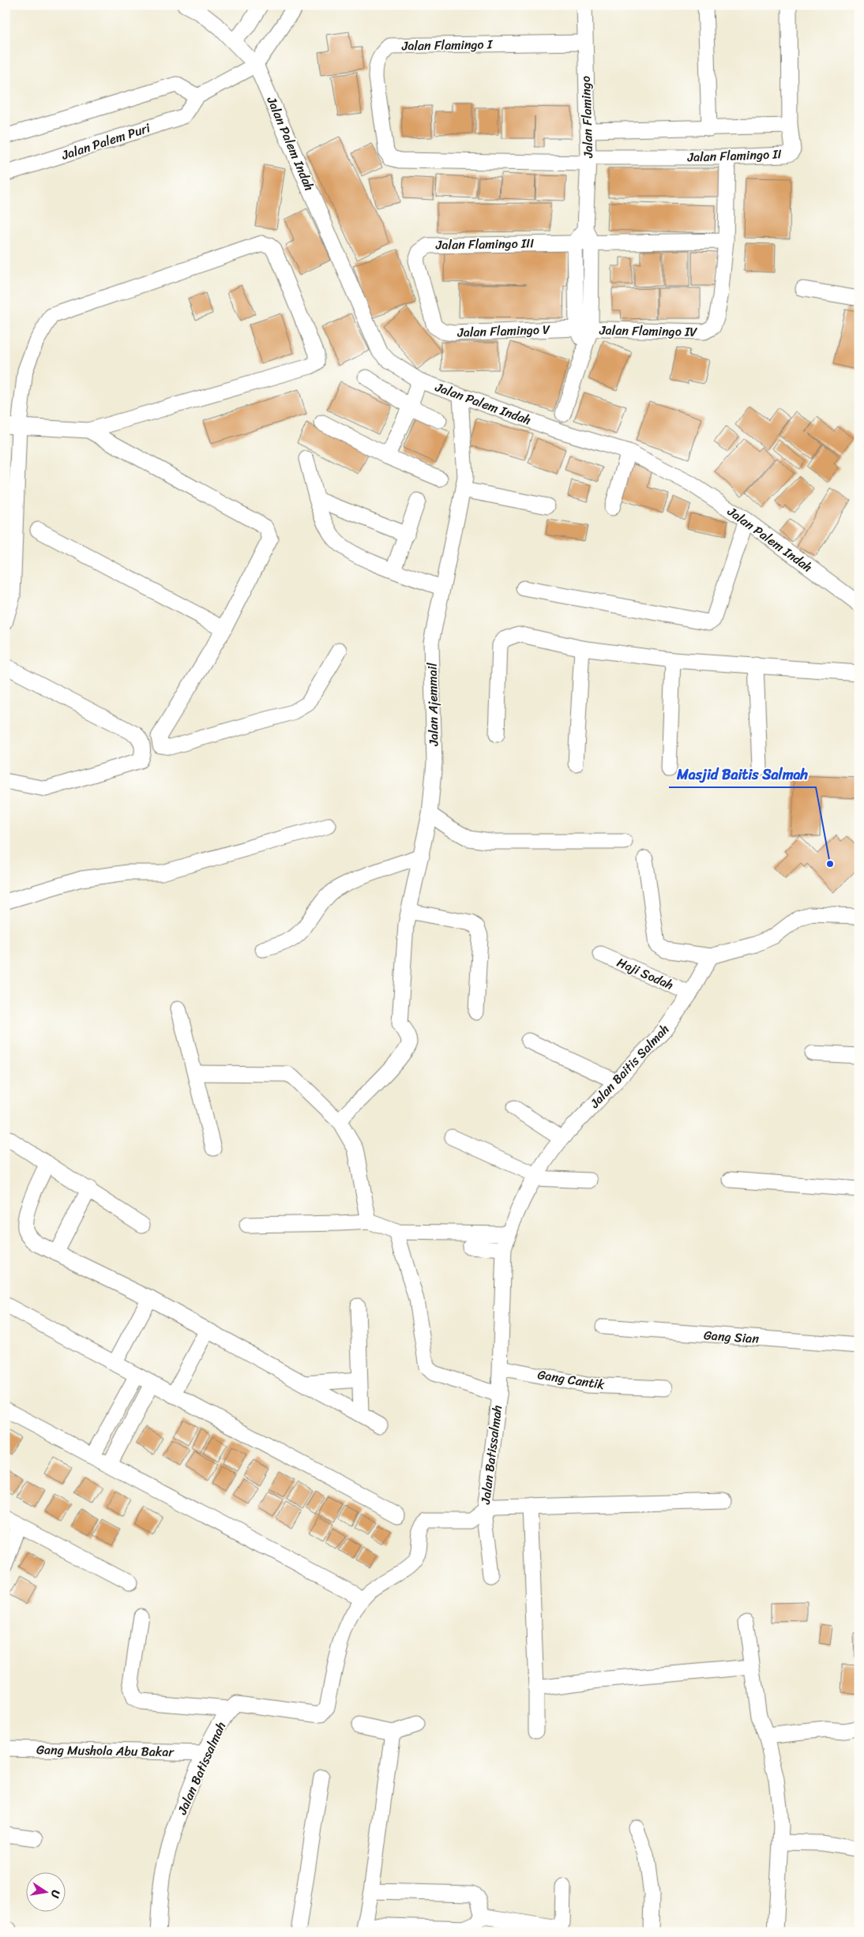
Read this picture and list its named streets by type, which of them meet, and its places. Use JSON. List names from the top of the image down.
{
  "streets": {
    "street": [
      "Jalan Flamingo I",
      "Jalan Flamingo",
      "Jalan Palem Puri",
      "Jalan Palem Indah",
      "Jalan Flamingo II",
      "Jalan Flamingo III",
      "Jalan Flamingo V",
      "Jalan Flamingo IV",
      "Jalan Ajemmail",
      "Haji Sodah",
      "Jalan Baitis Salmah",
      "Gang Sian",
      "Gang Cantik",
      "Jalan Batissalmah",
      "Gang Mushola Abu Bakar"
    ]
  },
  "crossings": [
    ["Jalan Flamingo I", "Jalan Flamingo"],
    ["Jalan Flamingo I", "Jalan Flamingo II"],
    ["Jalan Flamingo", "Jalan Flamingo II"],
    ["Jalan Flamingo", "Jalan Flamingo III"],
    ["Jalan Flamingo", "Jalan Flamingo V"],
    ["Jalan Flamingo", "Jalan Flamingo IV"],
    ["Jalan Palem Puri", "Jalan Palem Indah"],
    ["Jalan Palem Indah", "Jalan Ajemmail"],
    ["Jalan Flamingo II", "Jalan Flamingo IV"],
    ["Jalan Flamingo III", "Jalan Flamingo V"],
    ["Jalan Flamingo V", "Jalan Flamingo IV"],
    ["Haji Sodah", "Jalan Baitis Salmah"],
    ["Jalan Baitis Salmah", "Jalan Batissalmah"],
    ["Gang Cantik", "Jalan Batissalmah"],
    ["Jalan Batissalmah", "Gang Mushola Abu Bakar"]
  ],
  "places": ["Masjid Baitis Salmah"],
  "north": "right"
}
